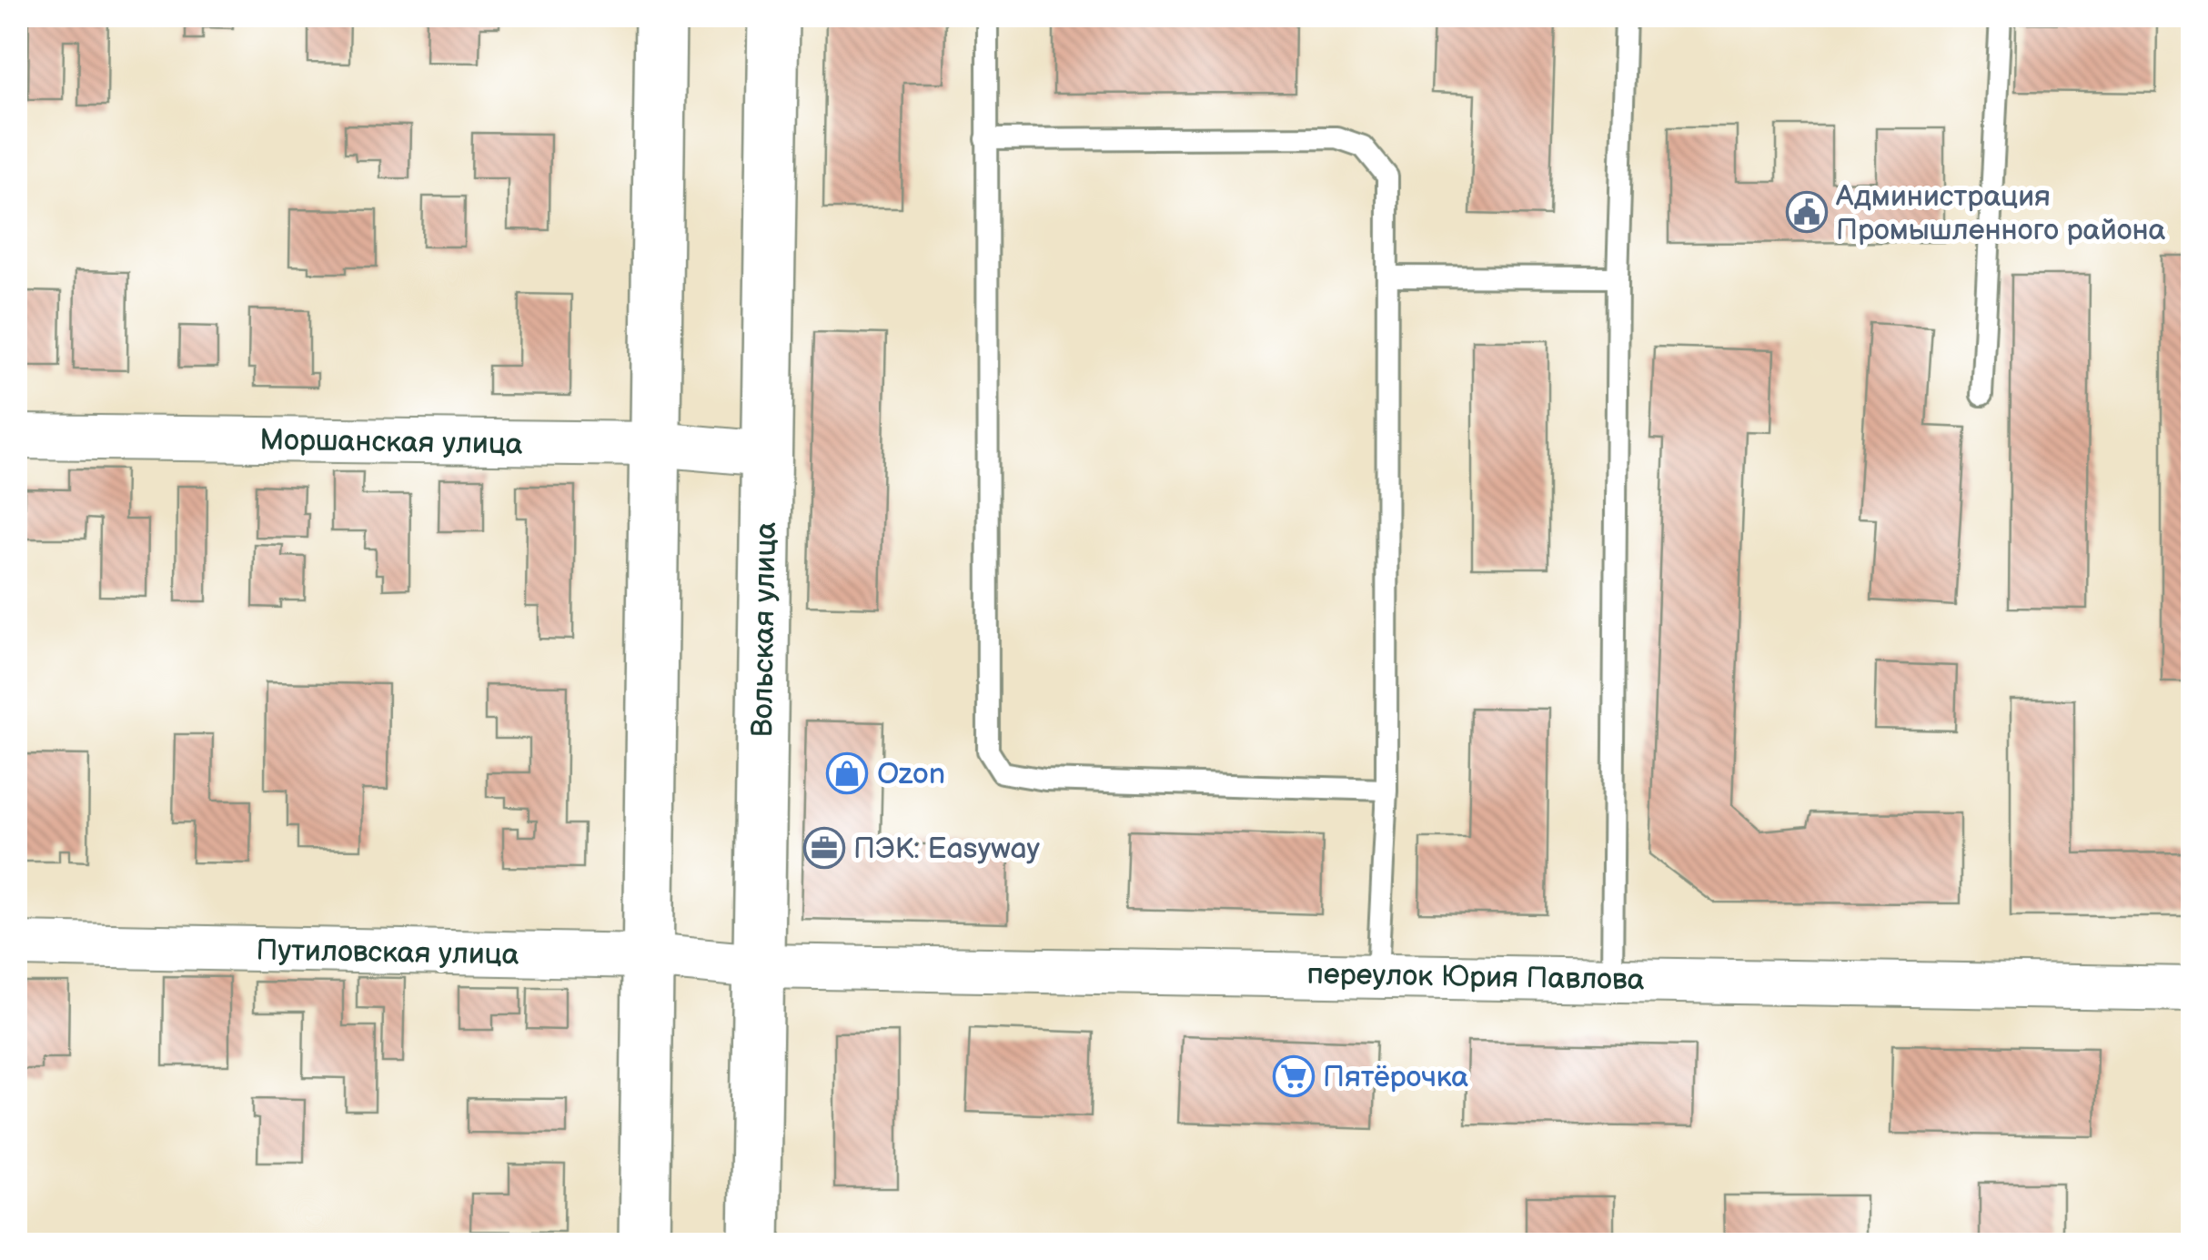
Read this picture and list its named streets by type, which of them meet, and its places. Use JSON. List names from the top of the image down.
{
  "streets": {
    "main road": ["Вольская улица"],
    "street": ["Моршанская улица", "Путиловская улица", "переулок Юрия Павлова"]
  },
  "crossings": [
    ["Моршанская улица", "Вольская улица"],
    ["Вольская улица", "Путиловская улица"],
    ["Вольская улица", "переулок Юрия Павлова"],
    ["Путиловская улица", "переулок Юрия Павлова"]
  ],
  "places": {
    "public building": ["Администрация Промышленного района"],
    "shop": ["Ozon"],
    "office": ["ПЭК: Easyway"],
    "supermarket": ["Пятёрочка"]
  }
}
